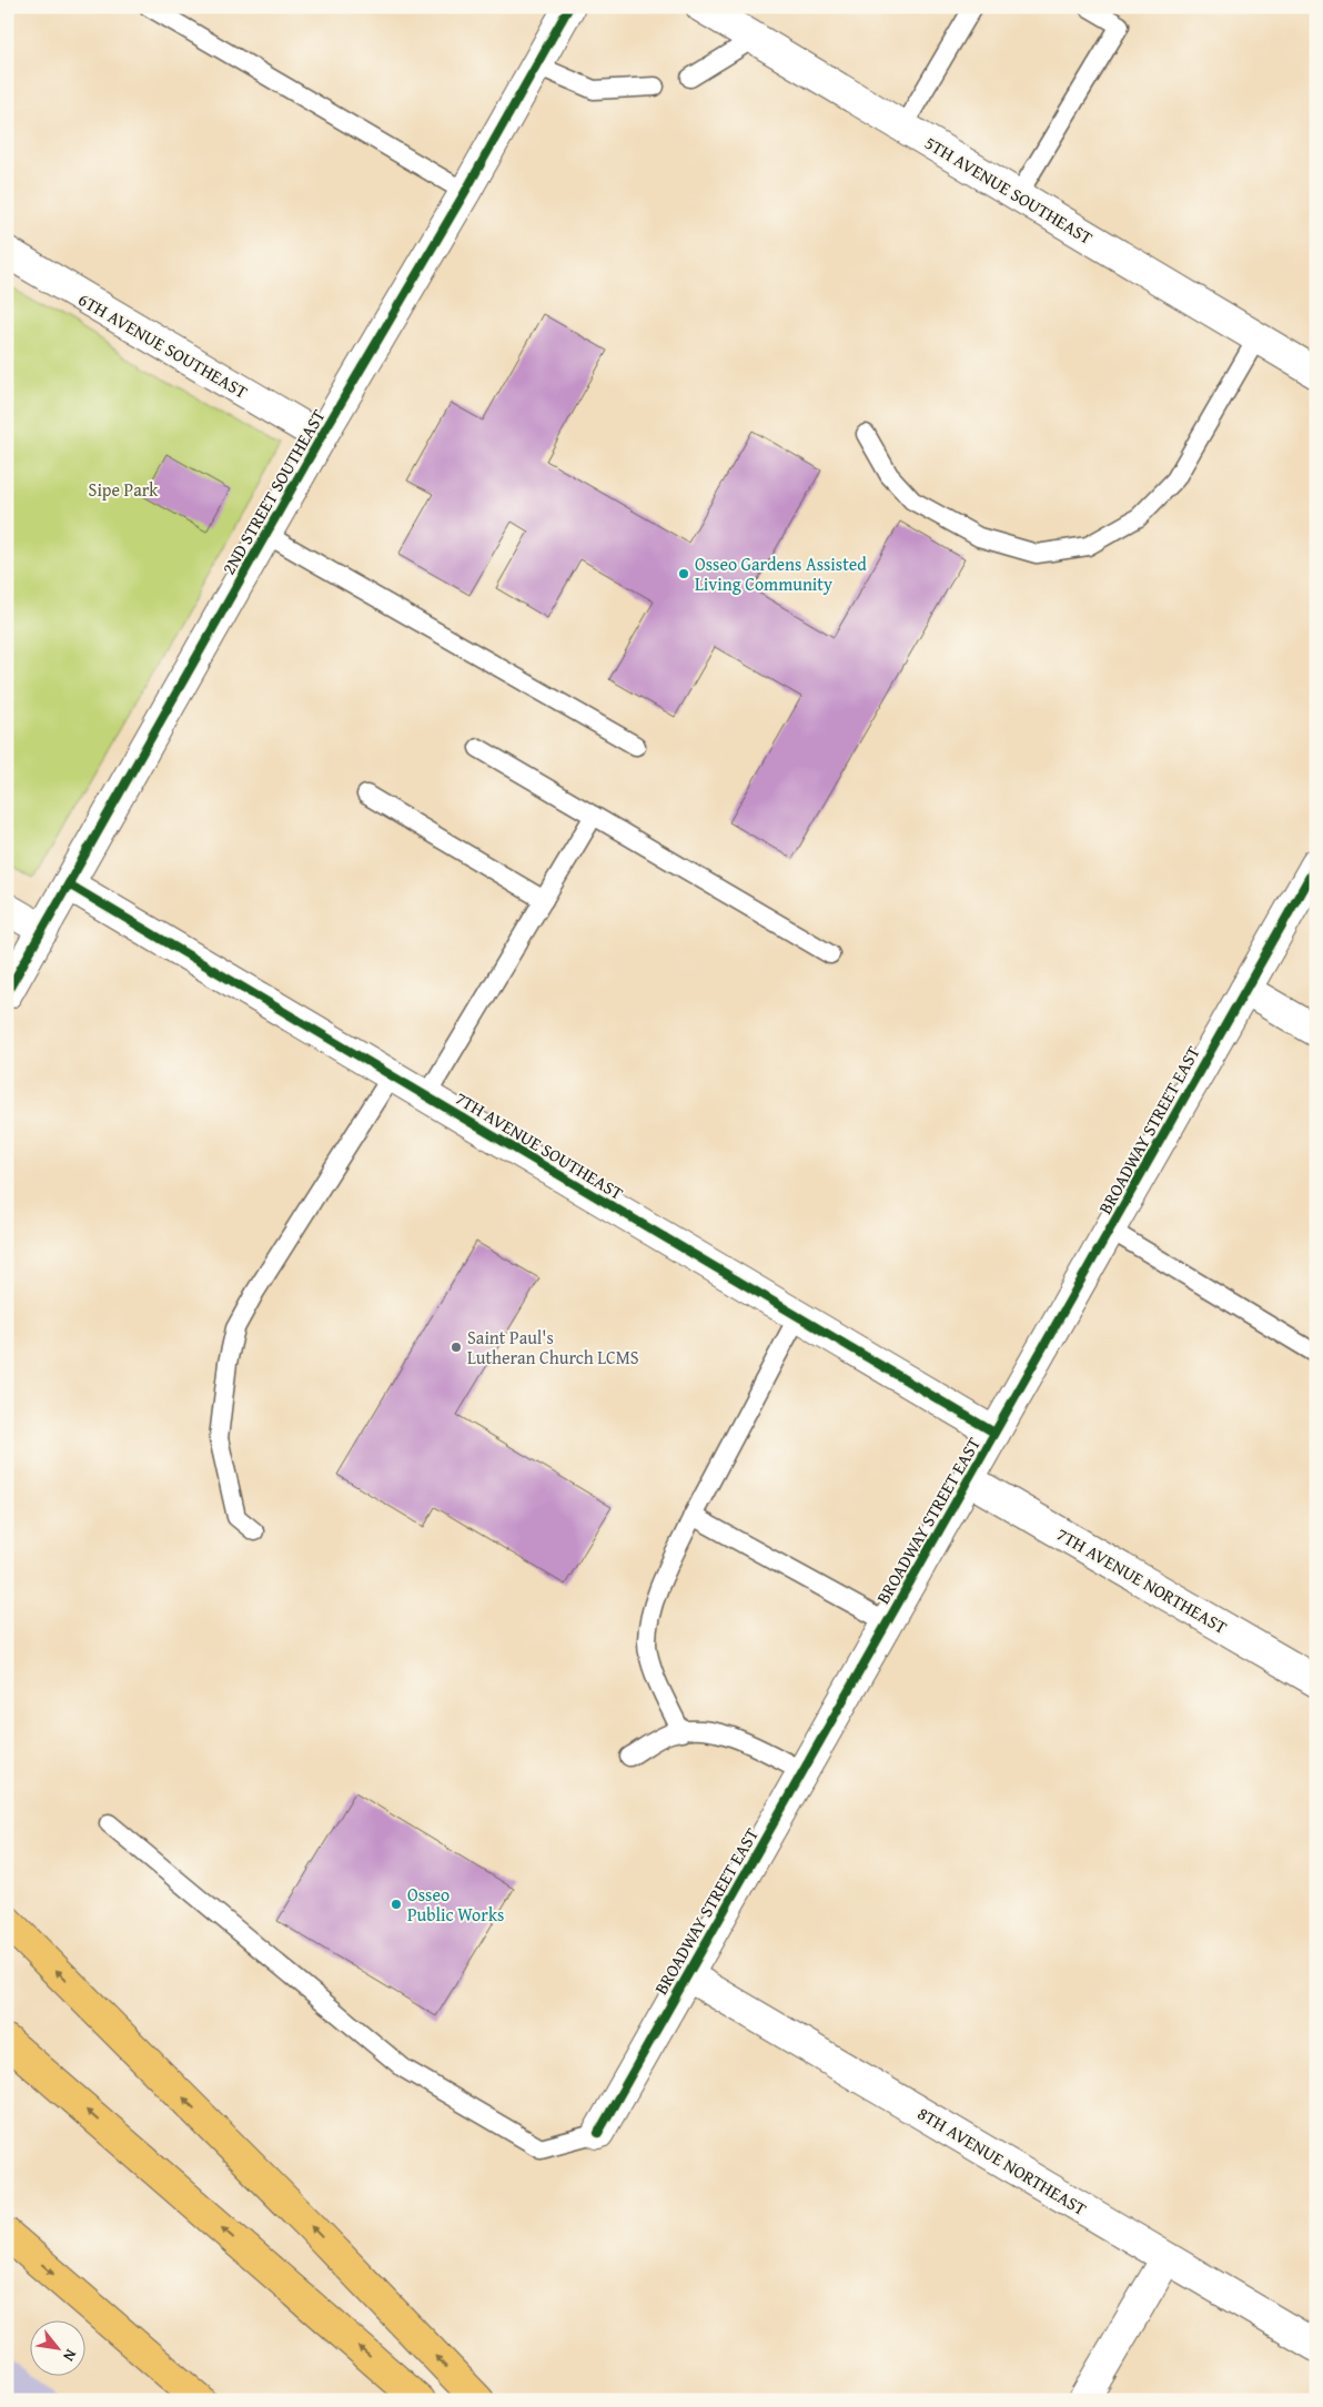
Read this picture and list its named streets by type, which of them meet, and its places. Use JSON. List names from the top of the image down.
{
  "streets": {
    "street": [
      "5TH AVENUE SOUTHEAST",
      "6TH AVENUE SOUTHEAST",
      "2ND STREET SOUTHEAST",
      "BROADWAY STREET EAST",
      "7TH AVENUE SOUTHEAST",
      "7TH AVENUE NORTHEAST",
      "8TH AVENUE NORTHEAST"
    ]
  },
  "crossings": [
    ["6TH AVENUE SOUTHEAST", "2ND STREET SOUTHEAST"],
    ["2ND STREET SOUTHEAST", "7TH AVENUE SOUTHEAST"],
    ["BROADWAY STREET EAST", "7TH AVENUE SOUTHEAST"],
    ["BROADWAY STREET EAST", "7TH AVENUE NORTHEAST"],
    ["BROADWAY STREET EAST", "8TH AVENUE NORTHEAST"]
  ],
  "parks": ["Sipe Park"],
  "places": ["Osseo Gardens Assisted Living Community", "Saint Paul's Lutheran Church LCMS", "Osseo Public Works"],
  "north": "bottom right"
}
